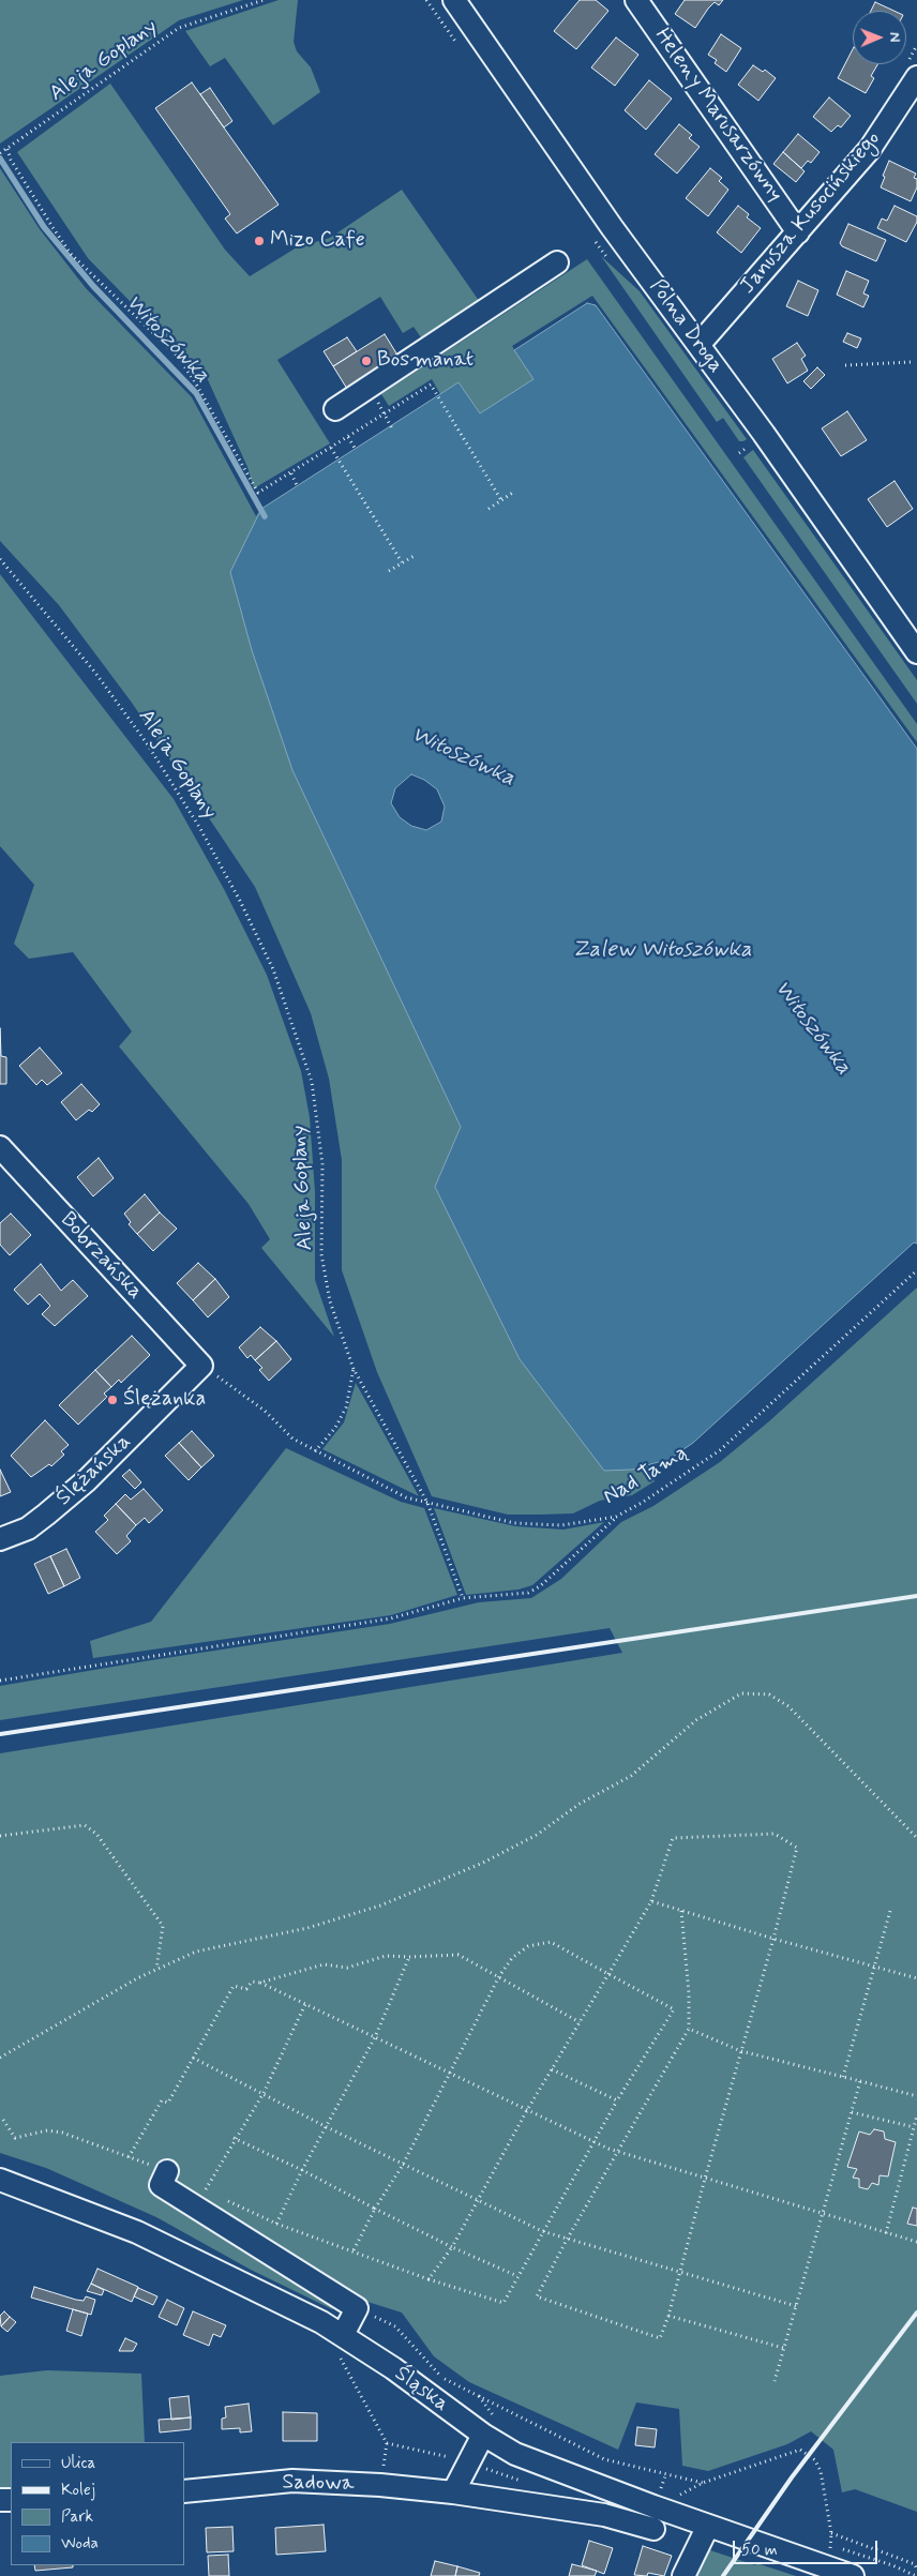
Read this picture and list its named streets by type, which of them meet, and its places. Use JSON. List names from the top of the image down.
{
  "streets": {
    "street": [
      "Heleny Marusarzówny",
      "Janusza Kusocińskiego",
      "Polna Droga",
      "Bobrzańska",
      "Ślężańska",
      "Śląska",
      "Sadowa"
    ],
    "path": ["Aleja Goplany", "Nad Tamą"]
  },
  "crossings": [
    ["Aleja Goplany", "Nad Tamą"],
    ["Heleny Marusarzówny", "Janusza Kusocińskiego"],
    ["Janusza Kusocińskiego", "Polna Droga"],
    ["Bobrzańska", "Ślężańska"],
    ["Bobrzańska", "Nad Tamą"],
    ["Ślężańska", "Nad Tamą"]
  ],
  "water": ["Witoszówka", "Zalew Witoszówka"],
  "places": ["Mizo Cafe", "Bosmanat", "Ślężanka"],
  "legend": [
    "Ulica",
    "Kolej",
    "Park",
    "Woda"
  ],
  "scale_bar": "50 m",
  "north": "right"
}
